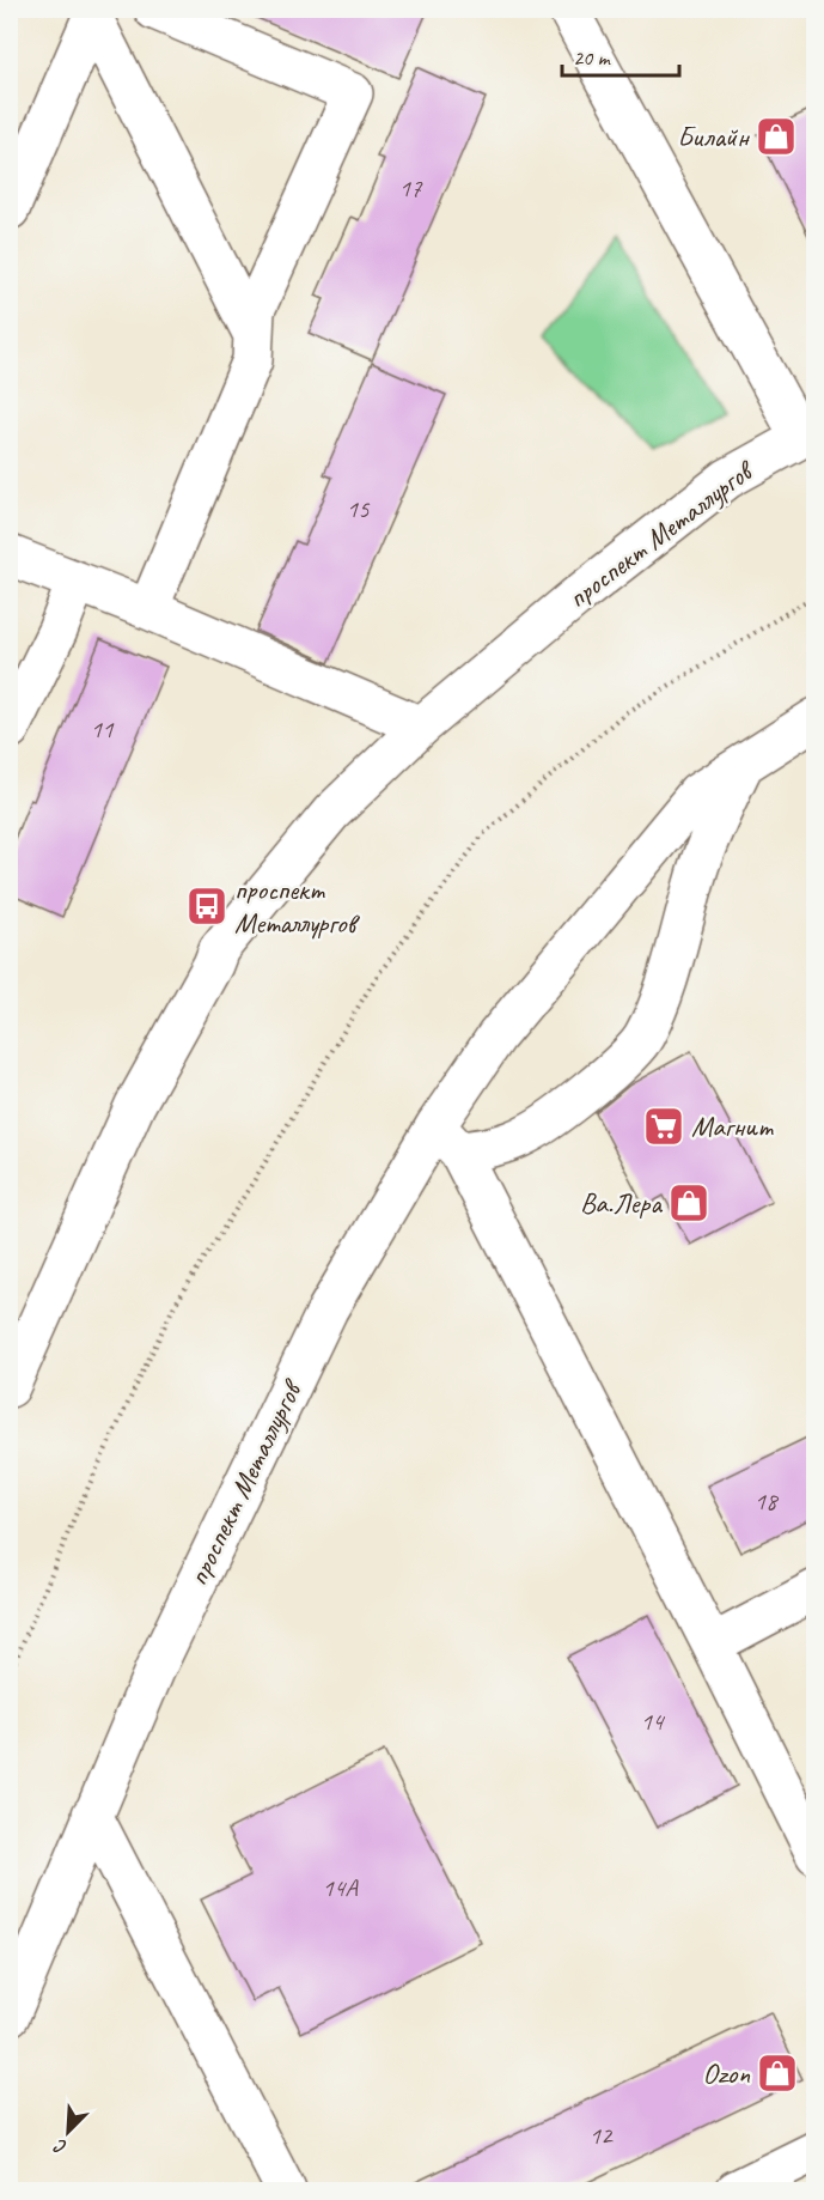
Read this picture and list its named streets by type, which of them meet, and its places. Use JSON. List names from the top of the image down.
{
  "streets": {
    "street": ["проспект Металлургов"]
  },
  "places": {
    "shop": ["Билайн", "Ва.Лера", "Ozon"],
    "bus stop": ["проспект Металлургов"],
    "supermarket": ["Магнит"]
  },
  "house_numbers": [
    "17",
    "15",
    "11",
    "18",
    "14",
    "14А",
    "12"
  ],
  "scale_bar": "20 m",
  "north": "bottom left"
}
